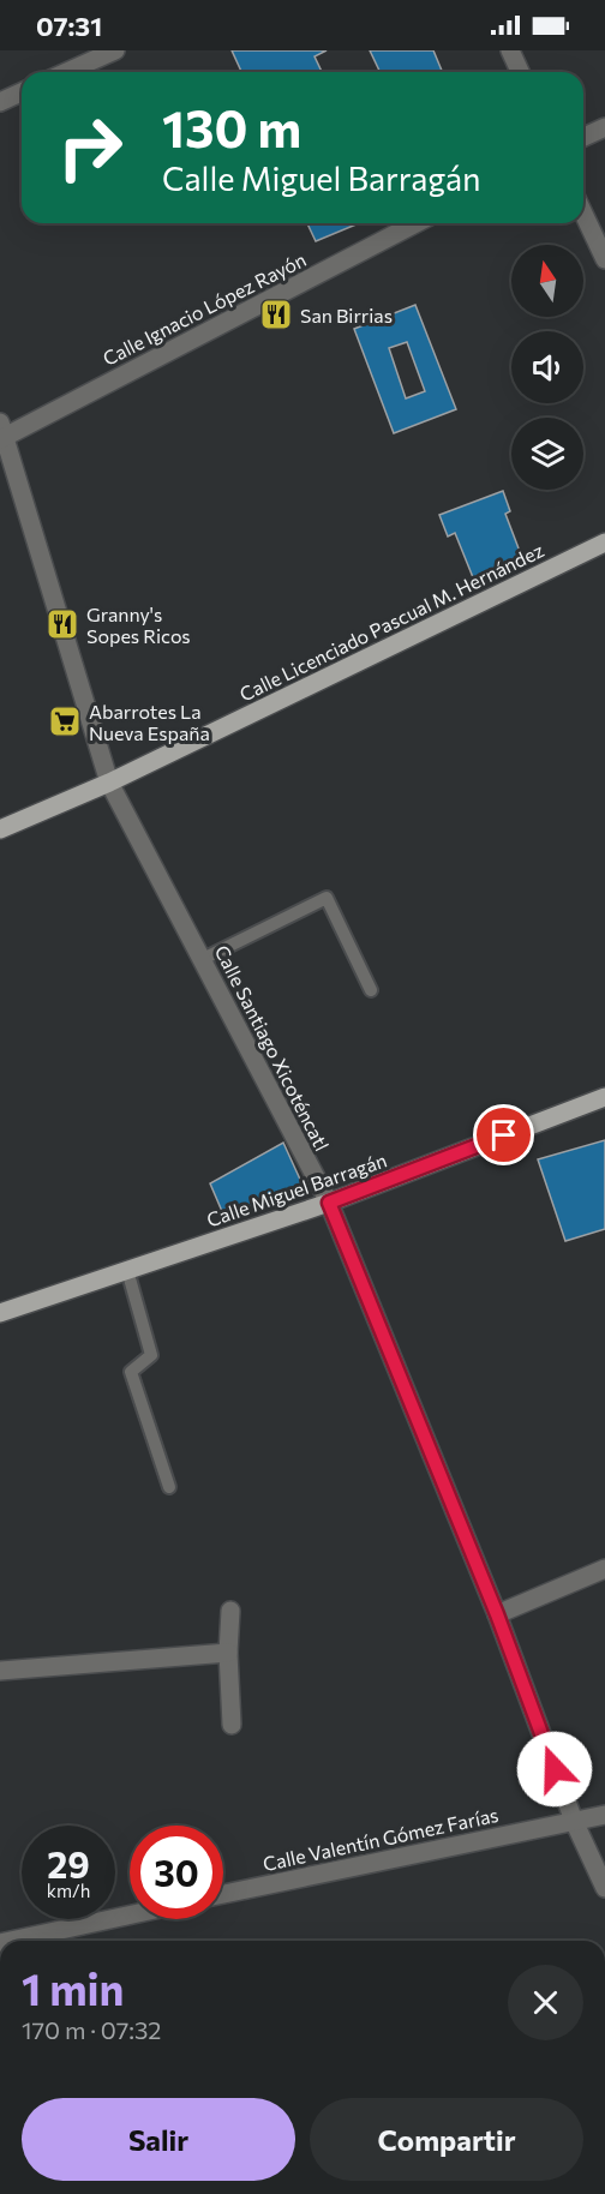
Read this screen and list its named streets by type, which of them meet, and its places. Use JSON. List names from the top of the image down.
{
  "streets": {
    "main road": ["Calle Licenciado Pascual M. Hernández", "Calle Miguel Barragán"],
    "street": ["Calle Ignacio López Rayón", "Calle Santiago Xicoténcatl", "Calle Valentín Gómez Farías"]
  },
  "crossings": [
    ["Calle Ignacio López Rayón", "Calle Santiago Xicoténcatl"],
    ["Calle Licenciado Pascual M. Hernández", "Calle Santiago Xicoténcatl"],
    ["Calle Santiago Xicoténcatl", "Calle Miguel Barragán"],
    ["Calle Santiago Xicoténcatl", "Calle Valentín Gómez Farías"]
  ],
  "places": {
    "restaurant": ["San Birrias", "Granny's Sopes Ricos"],
    "supermarket": ["Abarrotes La Nueva España"]
  },
  "north": "top",
  "page": {
    "status": "07:31",
    "turn": ["130 m", "Calle Miguel Barragán"],
    "speed": "29 km/h",
    "limit": "30",
    "heading": ["1 min", "170 m · 07:32"],
    "buttons": ["Salir", "Compartir"]
  }
}
